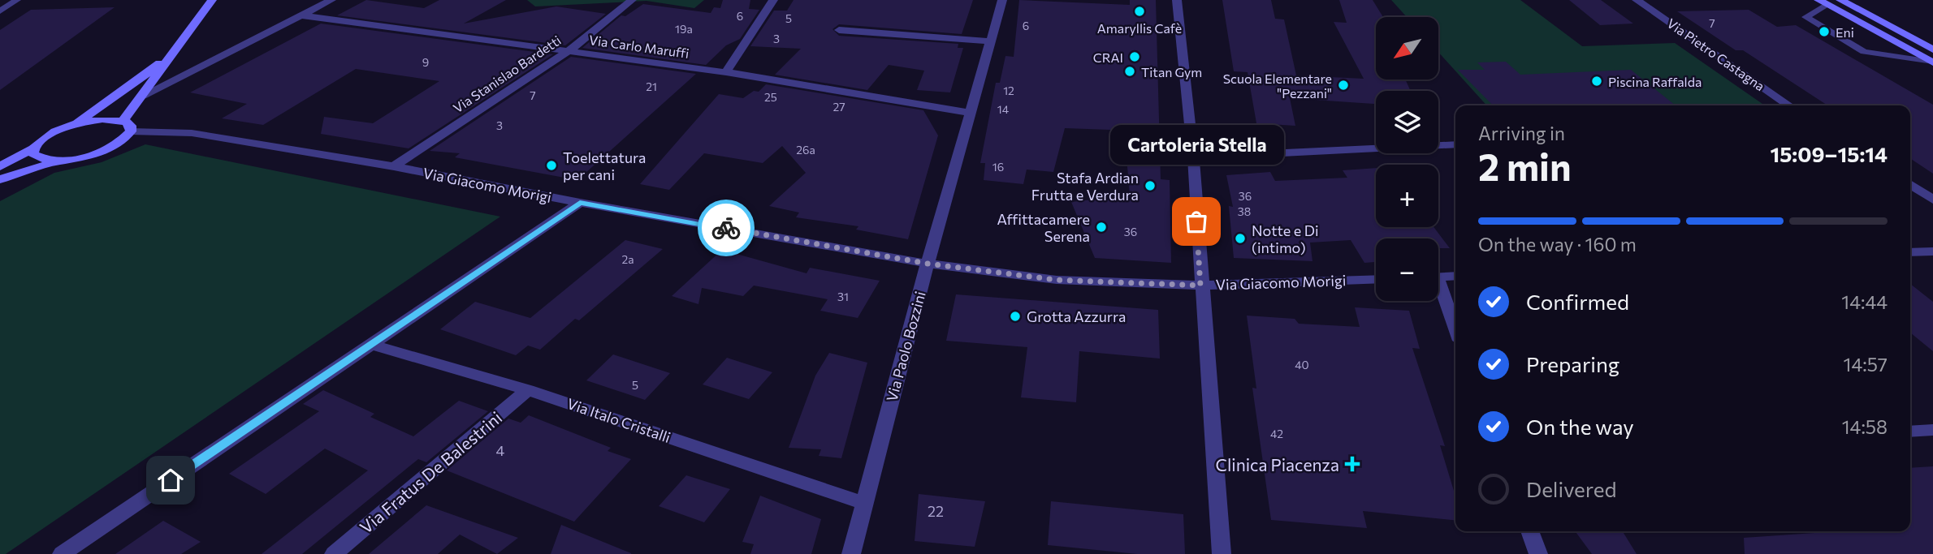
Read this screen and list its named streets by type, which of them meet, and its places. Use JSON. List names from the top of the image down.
{
  "streets": {
    "street": [
      "Via Carlo Maruffi",
      "Via Pietro Castagna",
      "Via Stanislao Bardetti",
      "Via Giacomo Morigi",
      "Via Paolo Bozzini",
      "Via Italo Cristalli",
      "Via Fratus De Balestrini"
    ]
  },
  "crossings": [
    ["Via Carlo Maruffi", "Via Stanislao Bardetti"],
    ["Via Carlo Maruffi", "Via Paolo Bozzini"],
    ["Via Stanislao Bardetti", "Via Giacomo Morigi"],
    ["Via Giacomo Morigi", "Via Paolo Bozzini"],
    ["Via Paolo Bozzini", "Via Italo Cristalli"],
    ["Via Italo Cristalli", "Via Fratus De Balestrini"]
  ],
  "places": {
    "other": [
      "Amaryllis Cafè",
      "Eni",
      "CRAI",
      "Titan Gym",
      "Piscina Raffalda",
      "Scuola Elementare \"Pezzani\"",
      "Toelettatura per cani",
      "Stafa Ardian Frutta e Verdura",
      "Cartoleria Stella",
      "Affittacamere Serena",
      "Notte e Di (intimo)",
      "Grotta Azzurra"
    ],
    "health": ["Clinica Piacenza"]
  },
  "house_numbers": [
    "6",
    "5",
    "7",
    "6",
    "19a",
    "3",
    "9",
    "21",
    "12",
    "7",
    "25",
    "27",
    "14",
    "3",
    "26a",
    "16",
    "36",
    "38",
    "36",
    "2a",
    "31",
    "40",
    "5",
    "42",
    "4",
    "22"
  ],
  "north": "bottom left",
  "page": {
    "map_buttons": ["+", "−"],
    "heading": ["2 min", "Arriving in", "15:09–15:14"],
    "bubble": "Cartoleria Stella",
    "bar": "On the way · 160 m",
    "list": [
      ["Confirmed", "14:44"],
      ["Preparing", "14:57"],
      ["On the way", "14:58"],
      "Delivered"
    ]
  }
}
